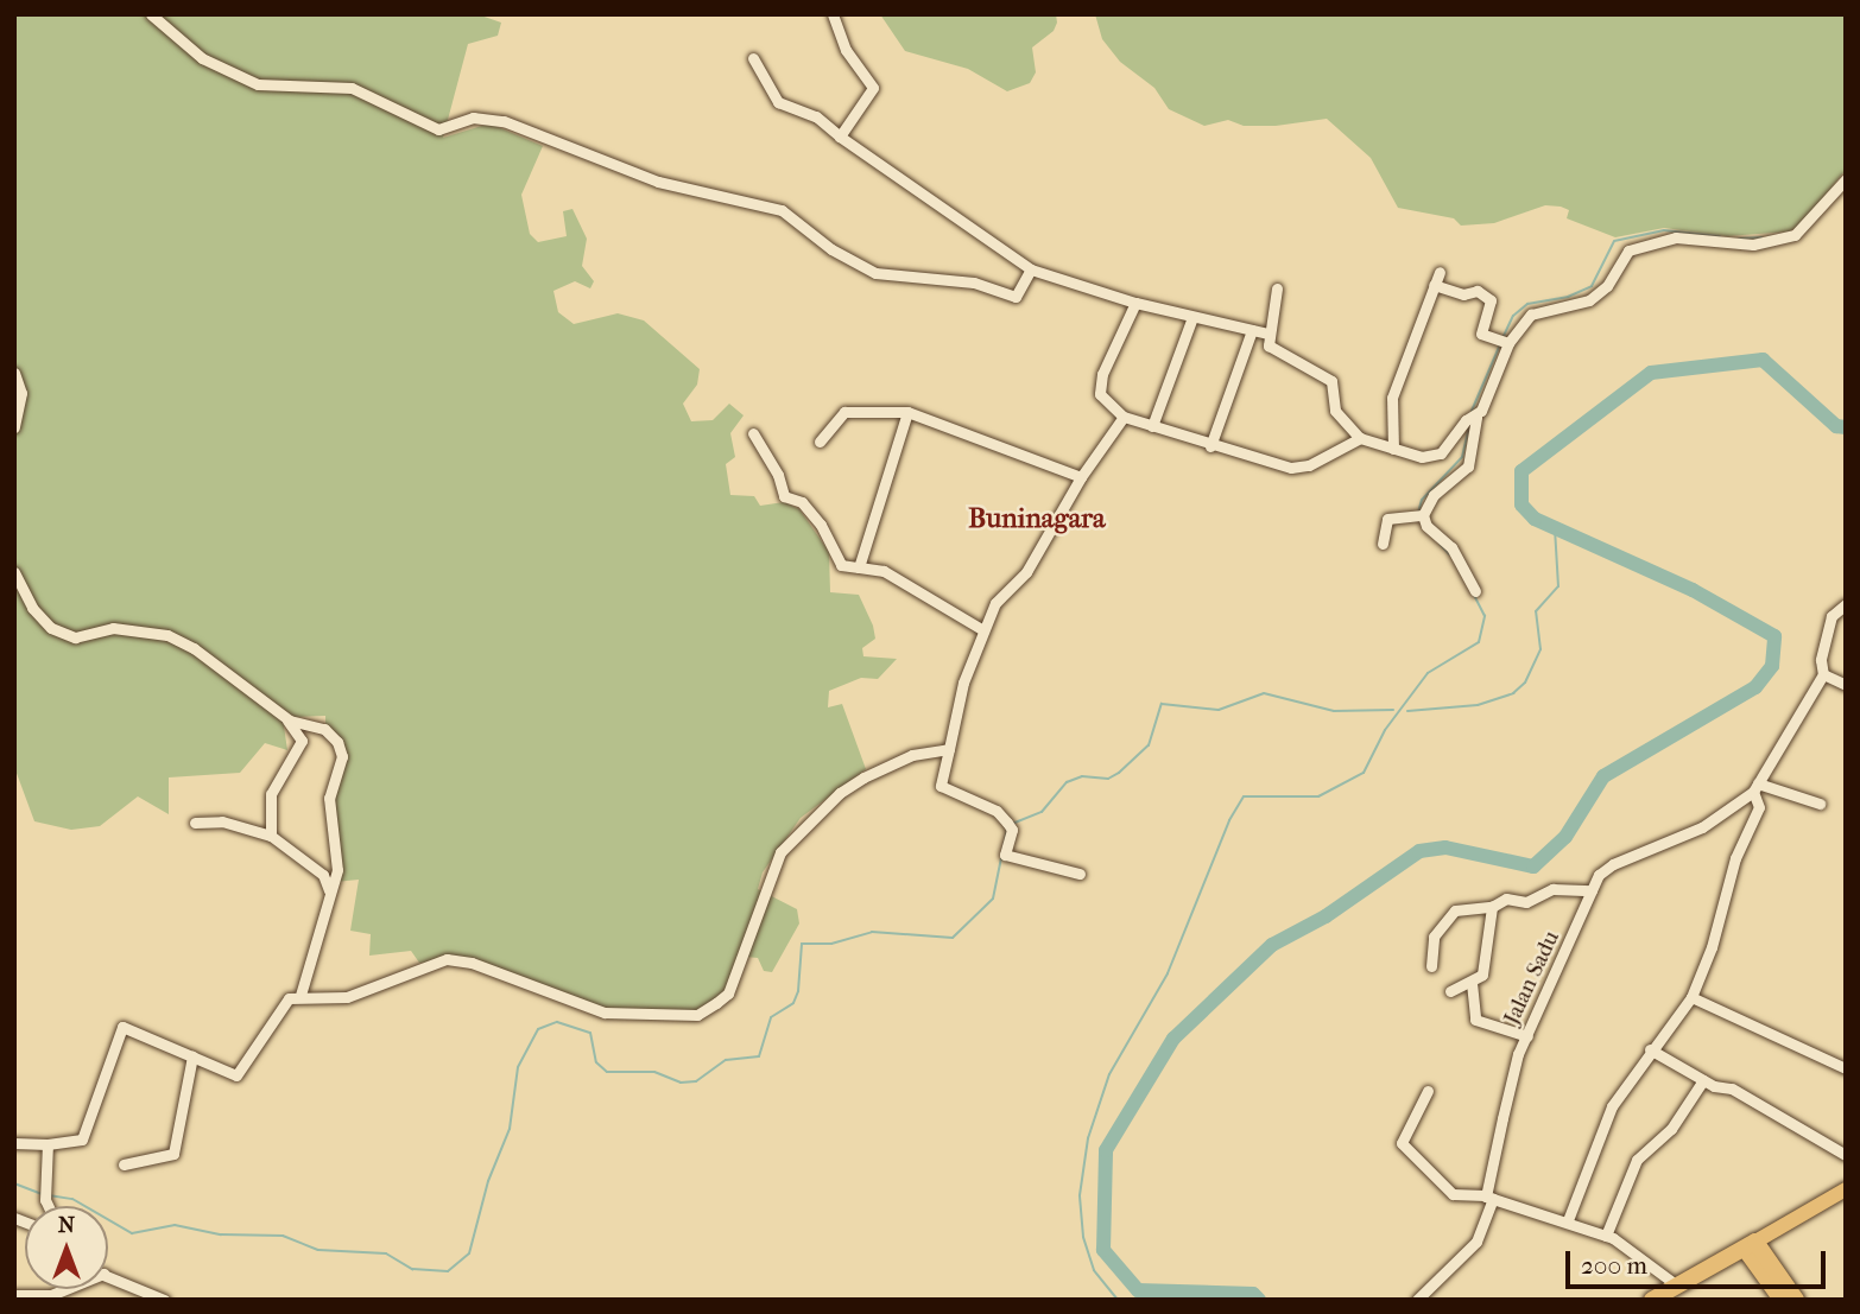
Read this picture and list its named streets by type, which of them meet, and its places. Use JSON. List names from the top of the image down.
{
  "streets": {
    "street": ["Jalan Sadu"]
  },
  "districts": ["Buninagara"],
  "scale_bar": "200 m",
  "north": "top"
}
